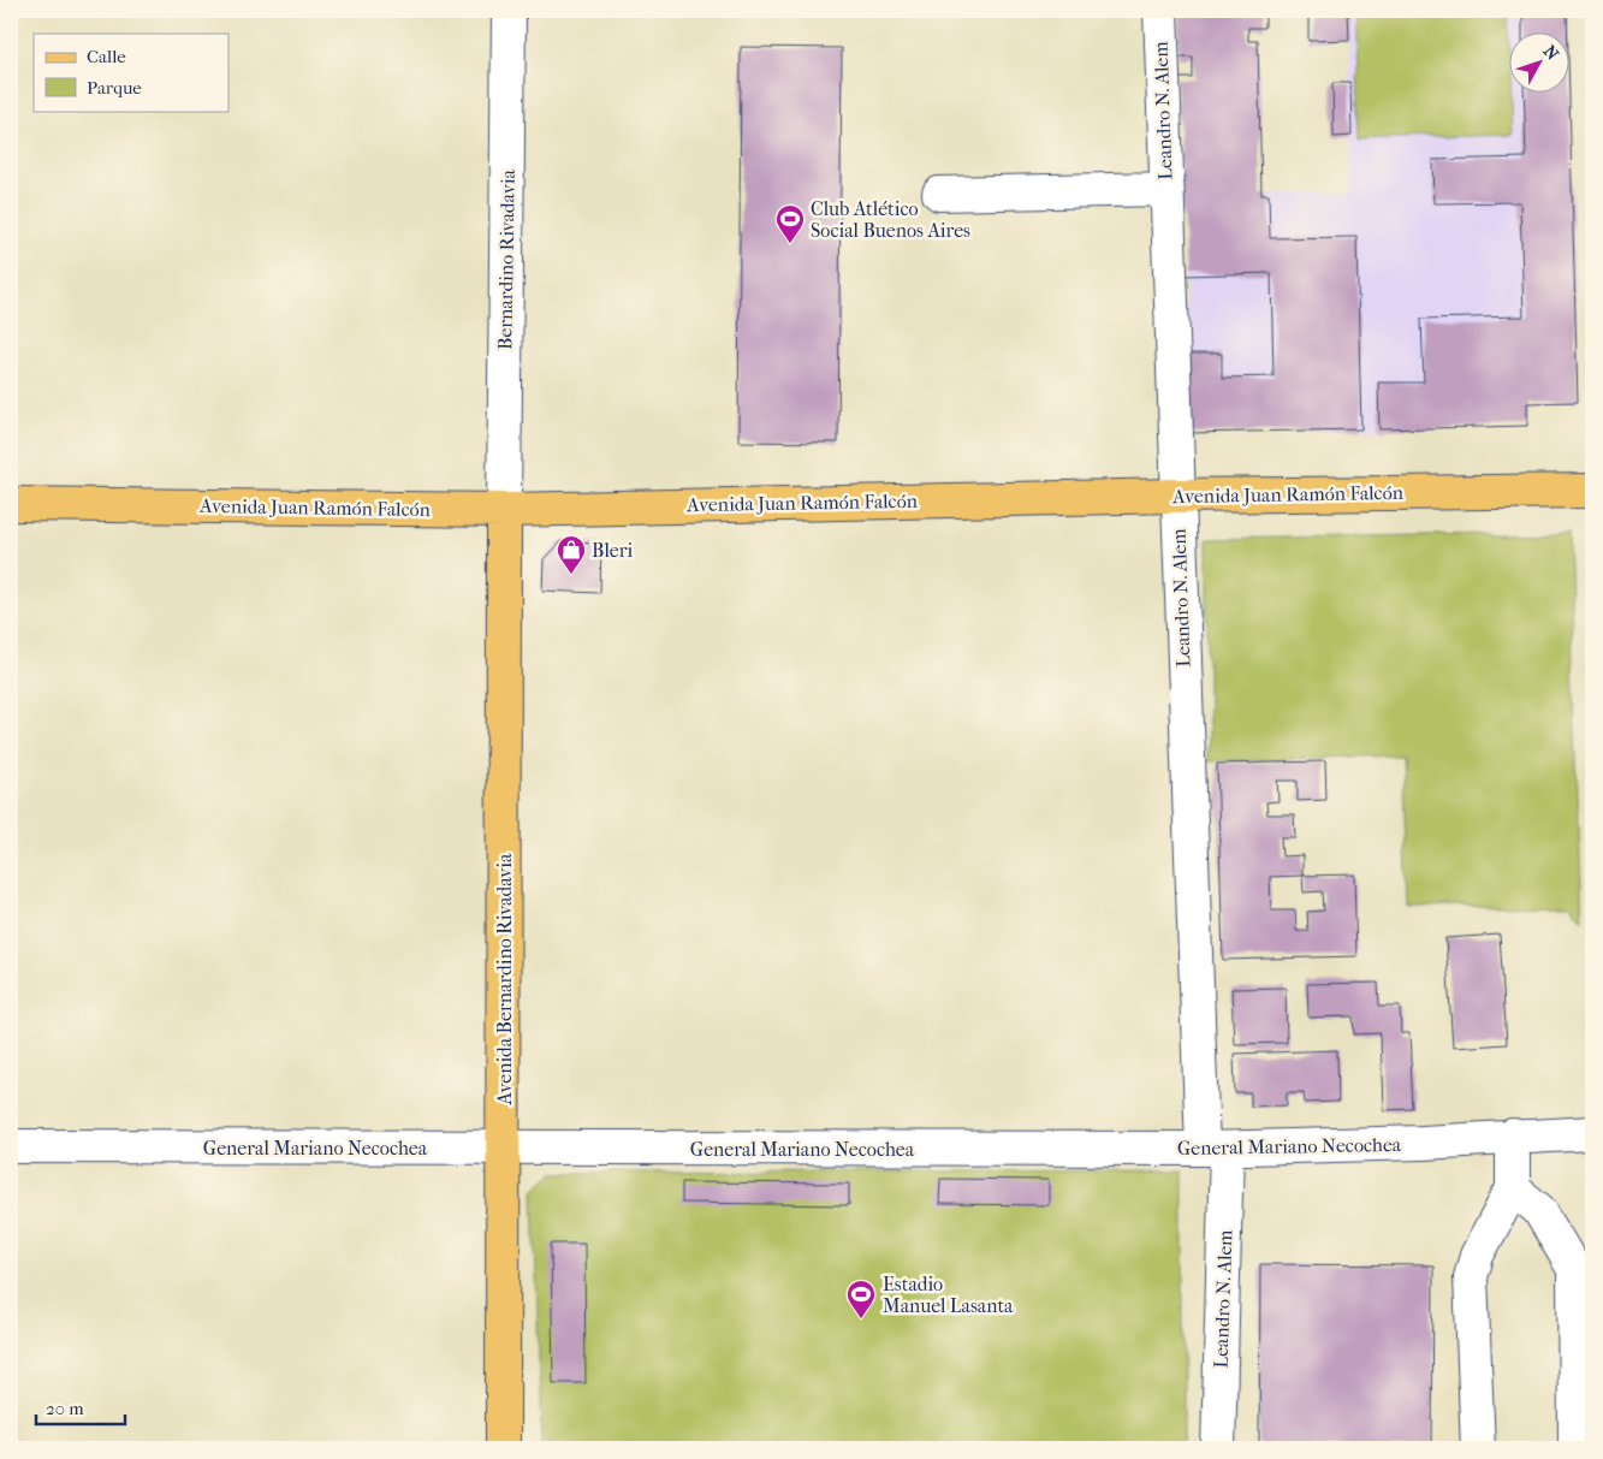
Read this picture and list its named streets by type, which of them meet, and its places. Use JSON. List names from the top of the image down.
{
  "streets": {
    "main road": ["Avenida Juan Ramón Falcón", "Avenida Bernardino Rivadavia"],
    "street": ["Leandro N. Alem", "Bernardino Rivadavia", "General Mariano Necochea"]
  },
  "crossings": [
    ["Leandro N. Alem", "Avenida Juan Ramón Falcón"],
    ["Leandro N. Alem", "General Mariano Necochea"],
    ["Bernardino Rivadavia", "Avenida Juan Ramón Falcón"],
    ["Bernardino Rivadavia", "Avenida Bernardino Rivadavia"],
    ["Avenida Juan Ramón Falcón", "Avenida Bernardino Rivadavia"],
    ["Avenida Bernardino Rivadavia", "General Mariano Necochea"]
  ],
  "places": {
    "sports": ["Club Atlético Social Buenos Aires", "Estadio Manuel Lasanta"],
    "shop": ["Bleri"]
  },
  "legend": ["Calle", "Parque"],
  "scale_bar": "20 m",
  "north": "top right"
}
